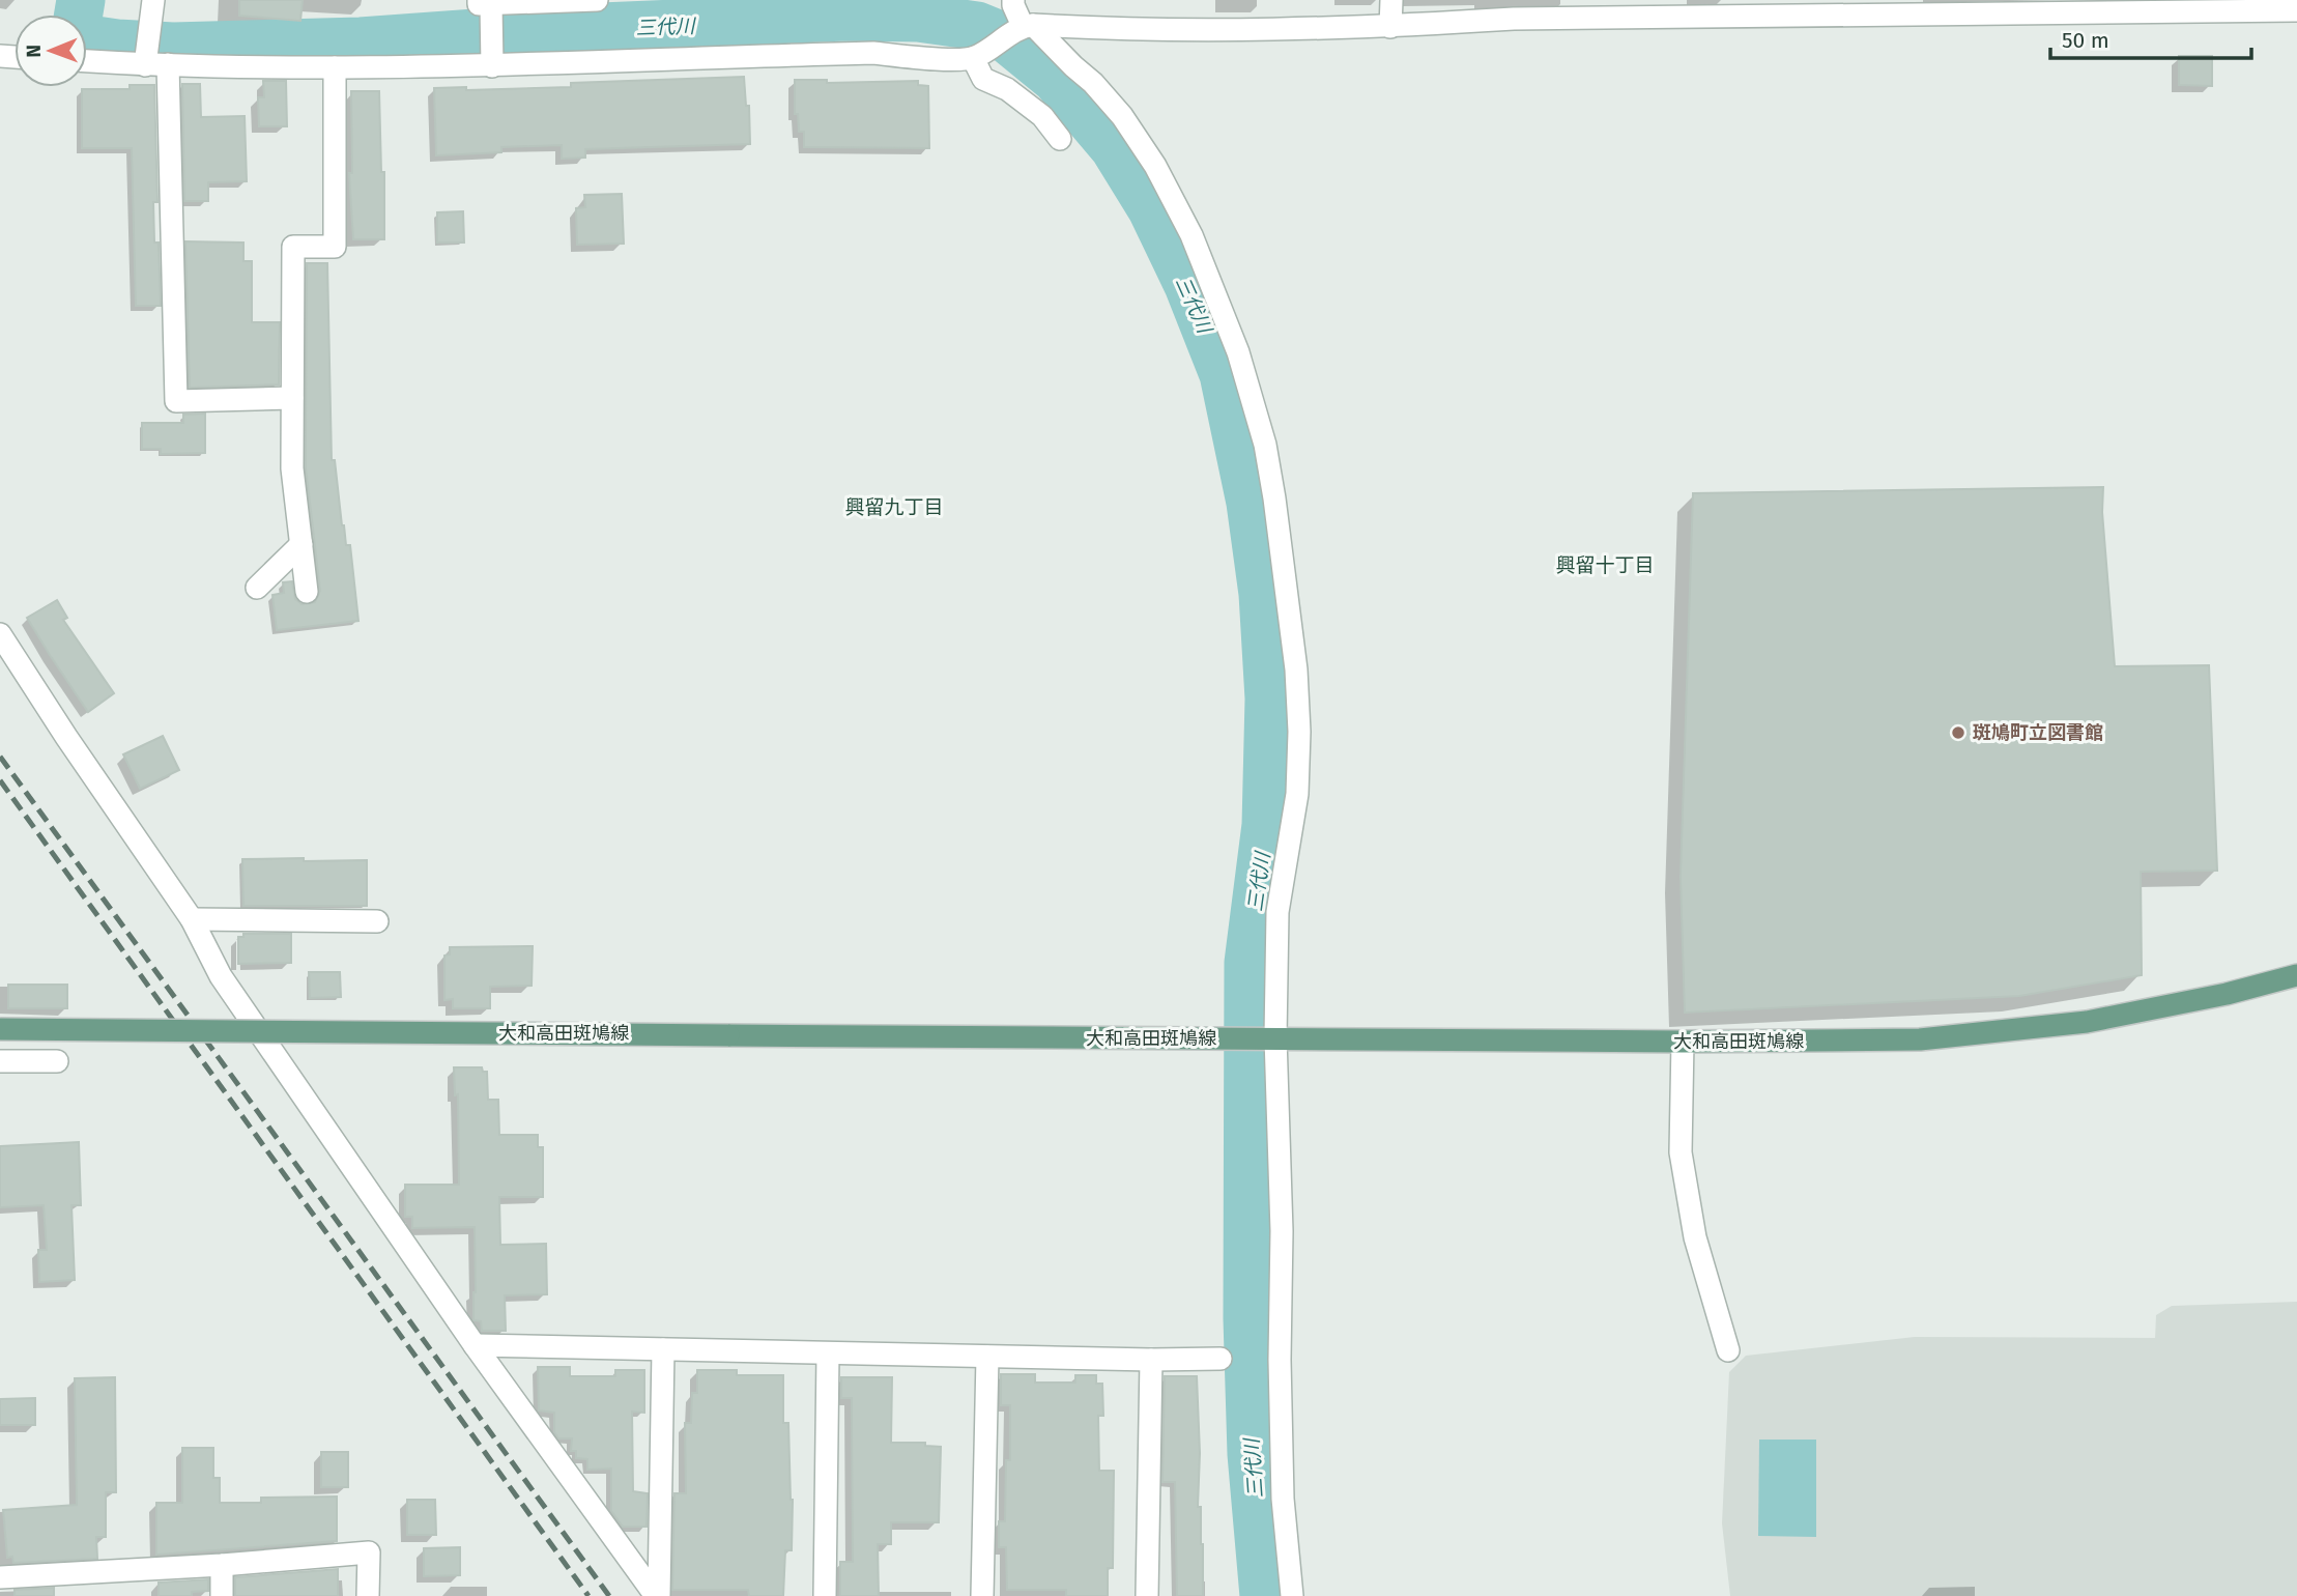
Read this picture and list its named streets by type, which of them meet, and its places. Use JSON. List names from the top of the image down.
{
  "streets": {
    "main road": ["大和高田斑鳩線"]
  },
  "districts": ["興留九丁目", "興留十丁目"],
  "water": ["三代川"],
  "places": ["斑鳩町立図書館"],
  "scale_bar": "50 m",
  "north": "left"
}
